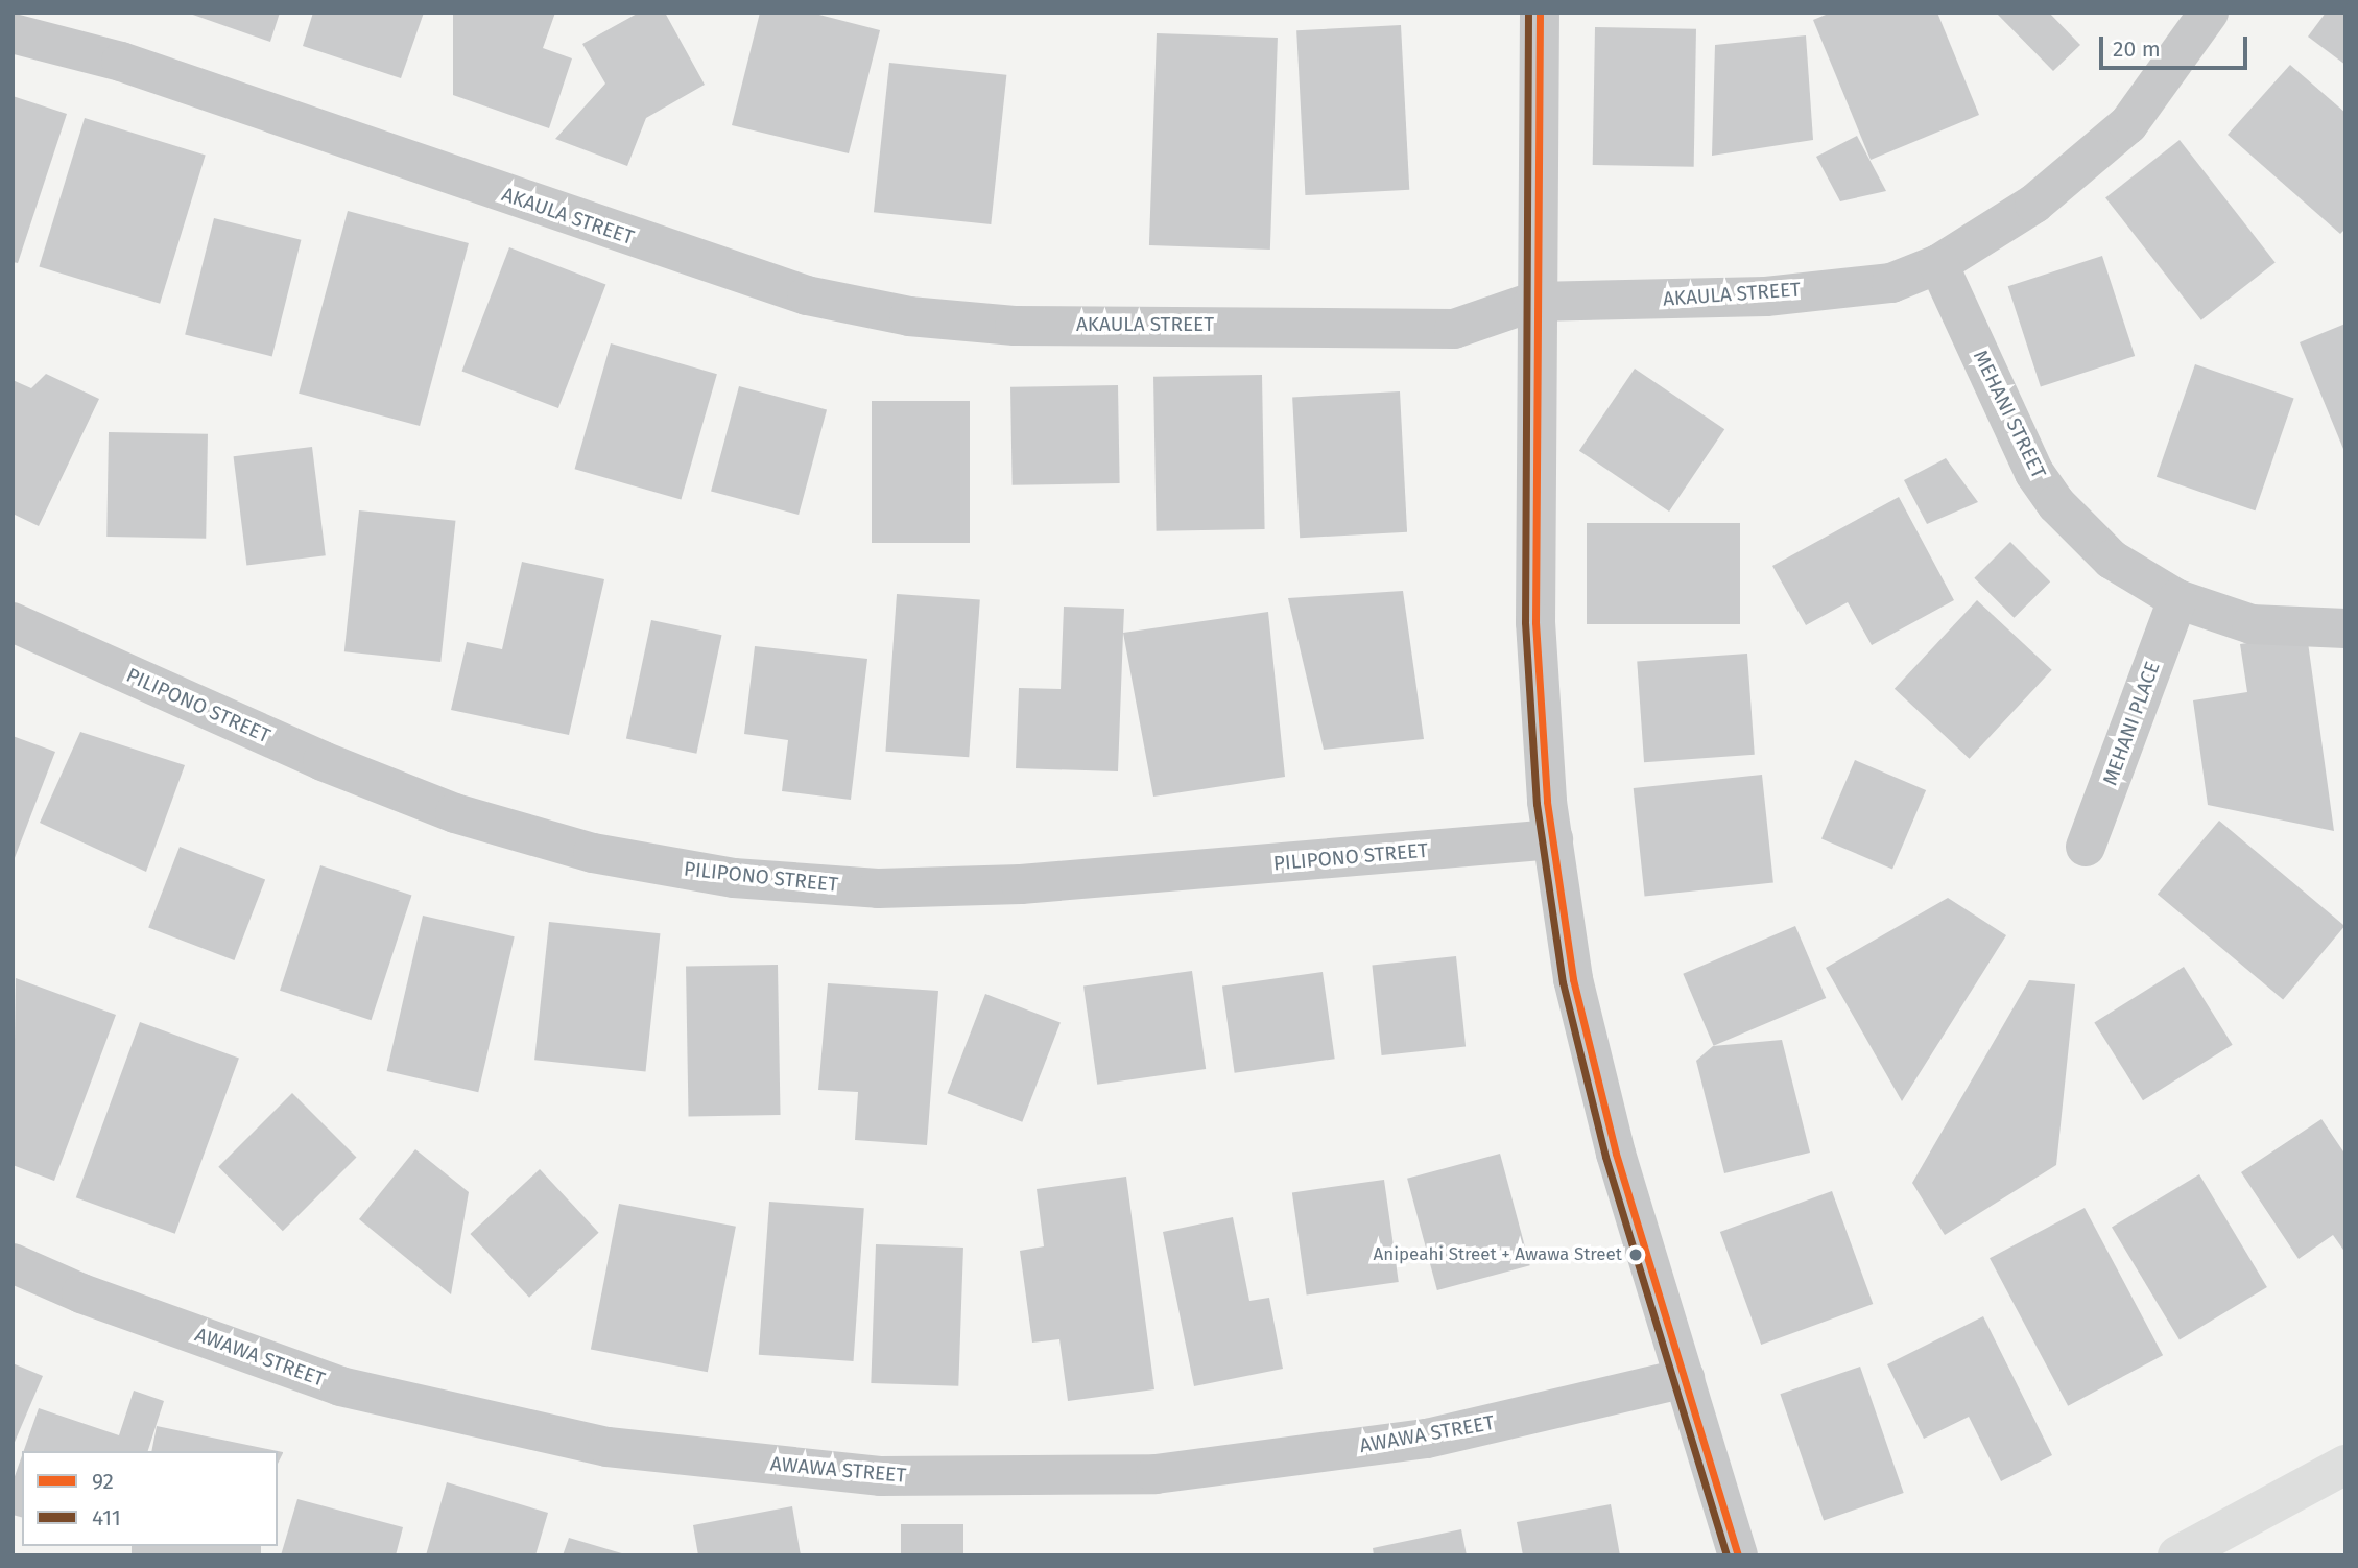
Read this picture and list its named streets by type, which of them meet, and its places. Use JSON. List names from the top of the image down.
{
  "streets": {
    "street": [
      "AKAULA STREET",
      "MEHANI STREET",
      "PILIPONO STREET",
      "MEHANI PLACE",
      "AWAWA STREET"
    ]
  },
  "crossings": [
    ["AKAULA STREET", "MEHANI STREET"],
    ["MEHANI STREET", "MEHANI PLACE"]
  ],
  "places": ["Anipeahi Street + Awawa Street"],
  "lines": ["transit line 92", "transit line 411"],
  "legend": ["92", "411"],
  "scale_bar": "20 m"
}
